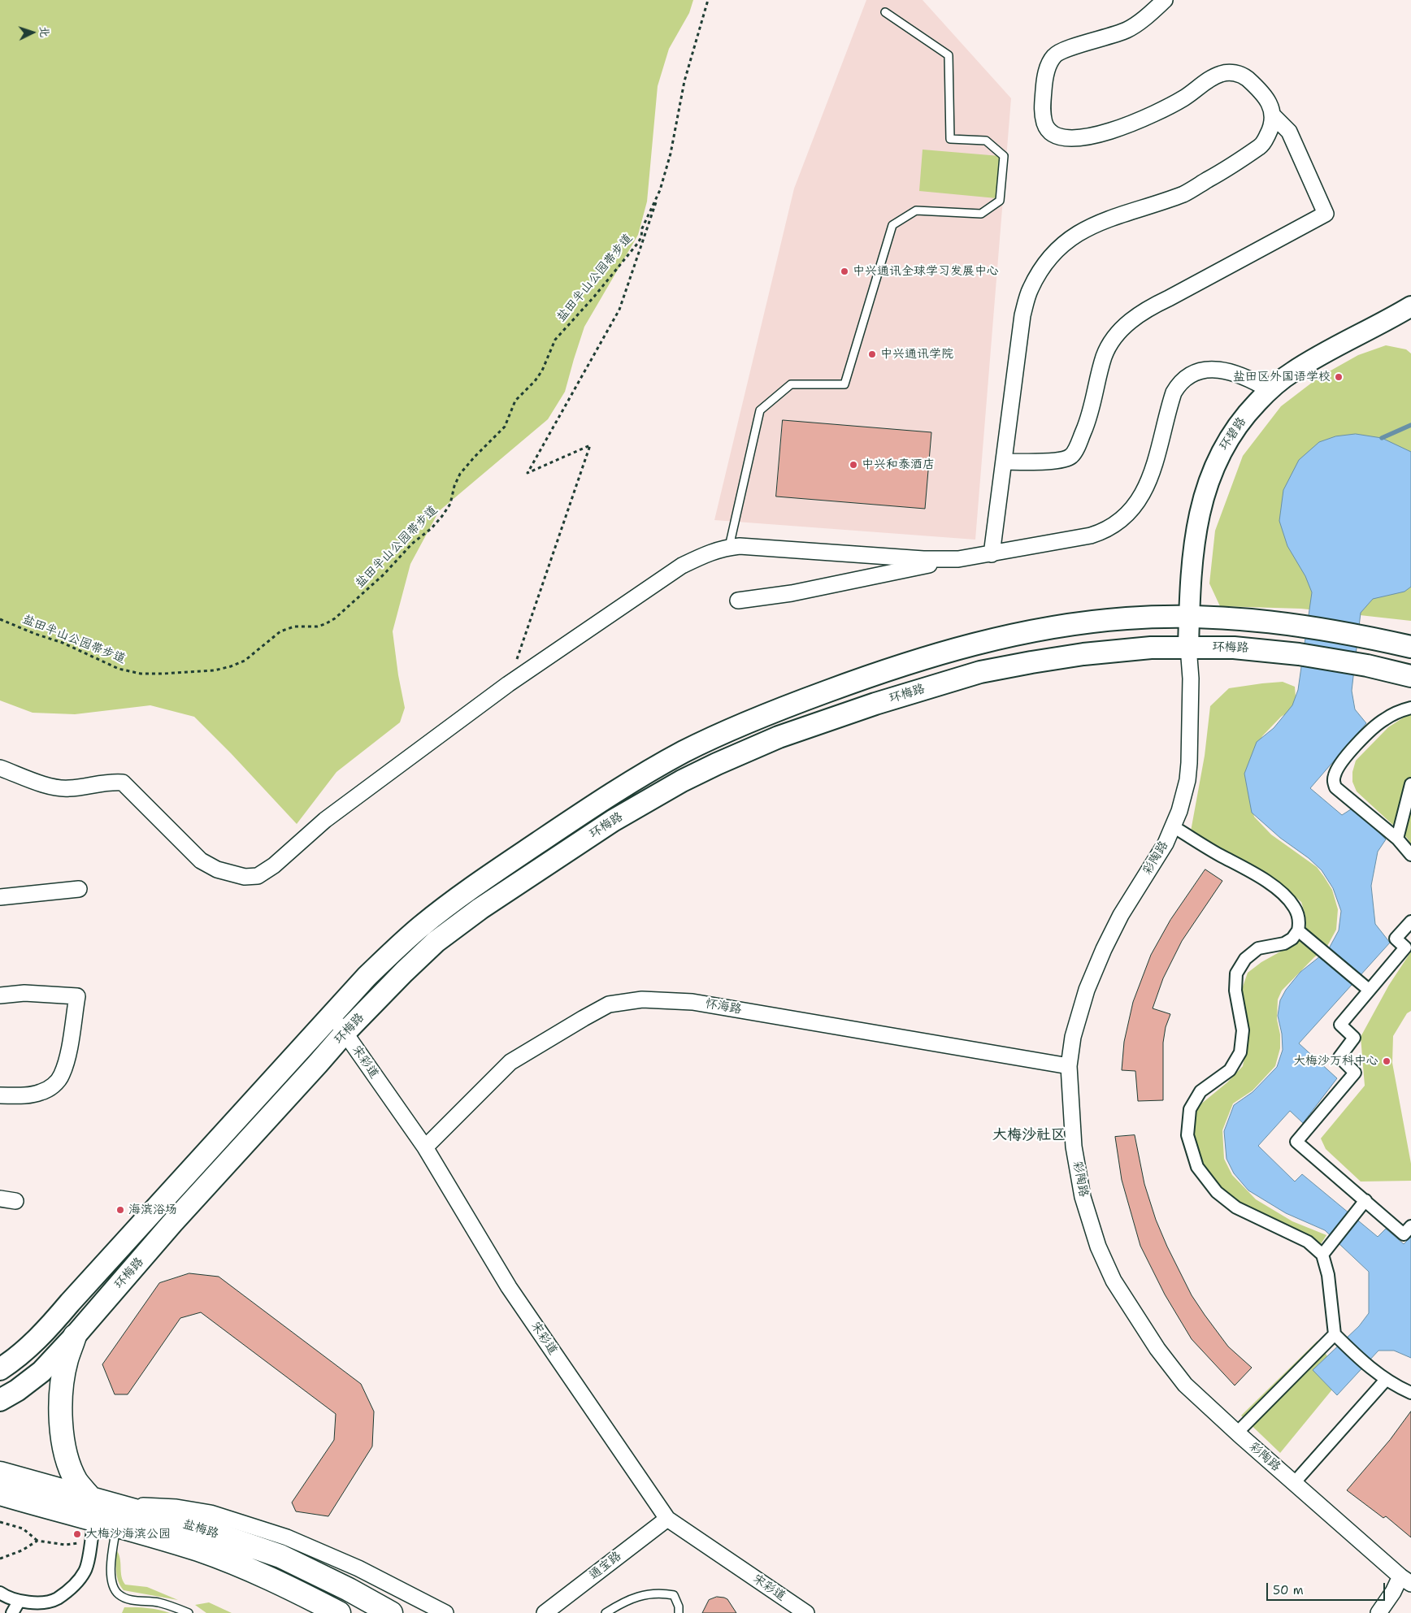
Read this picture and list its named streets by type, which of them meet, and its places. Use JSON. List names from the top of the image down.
{
  "streets": {
    "main road": ["环梅路", "盐梅路"],
    "street": [
      "环碧路",
      "彩陶路",
      "怀海路",
      "宋彩道",
      "通宝路"
    ],
    "path": ["盐田半山公园带步道"]
  },
  "crossings": [
    ["环碧路", "环梅路"],
    ["环碧路", "彩陶路"],
    ["环梅路", "彩陶路"],
    ["环梅路", "宋彩道"],
    ["彩陶路", "怀海路"],
    ["怀海路", "宋彩道"],
    ["宋彩道", "通宝路"]
  ],
  "districts": ["大梅沙社区"],
  "places": [
    "中兴通讯全球学习发展中心",
    "中兴通讯学院",
    "盐田区外国语学校",
    "中兴和泰酒店",
    "大梅沙万科中心",
    "海滨浴场",
    "大梅沙海滨公园"
  ],
  "scale_bar": "50 m",
  "north": "right"
}
